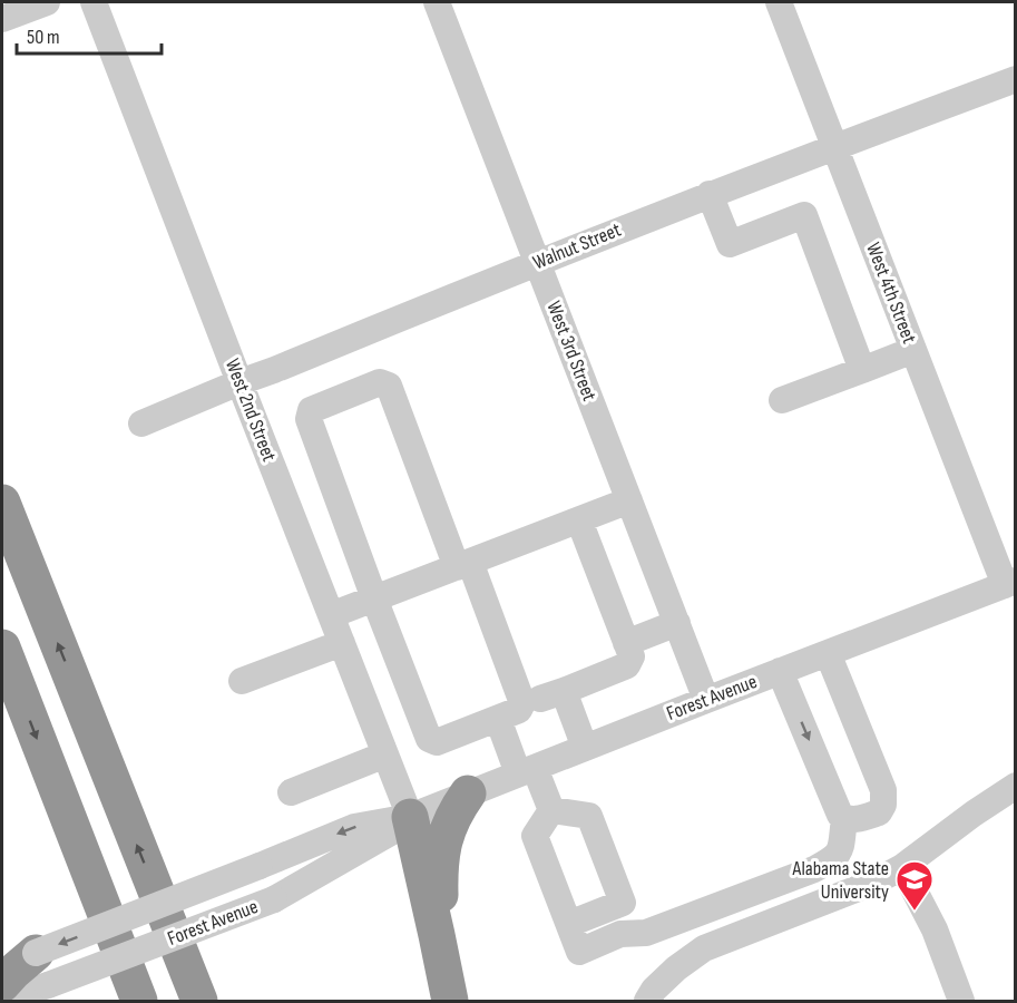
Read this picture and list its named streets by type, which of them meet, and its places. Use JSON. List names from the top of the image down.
{
  "streets": {
    "street": [
      "Walnut Street",
      "West 4th Street",
      "West 3rd Street",
      "West 2nd Street",
      "Forest Avenue"
    ]
  },
  "crossings": [
    ["Walnut Street", "West 4th Street"],
    ["Walnut Street", "West 3rd Street"],
    ["Walnut Street", "West 2nd Street"],
    ["West 4th Street", "Forest Avenue"],
    ["West 3rd Street", "Forest Avenue"],
    ["West 2nd Street", "Forest Avenue"]
  ],
  "places": {
    "school or university": ["Alabama State University"]
  },
  "scale_bar": "50 m"
}
